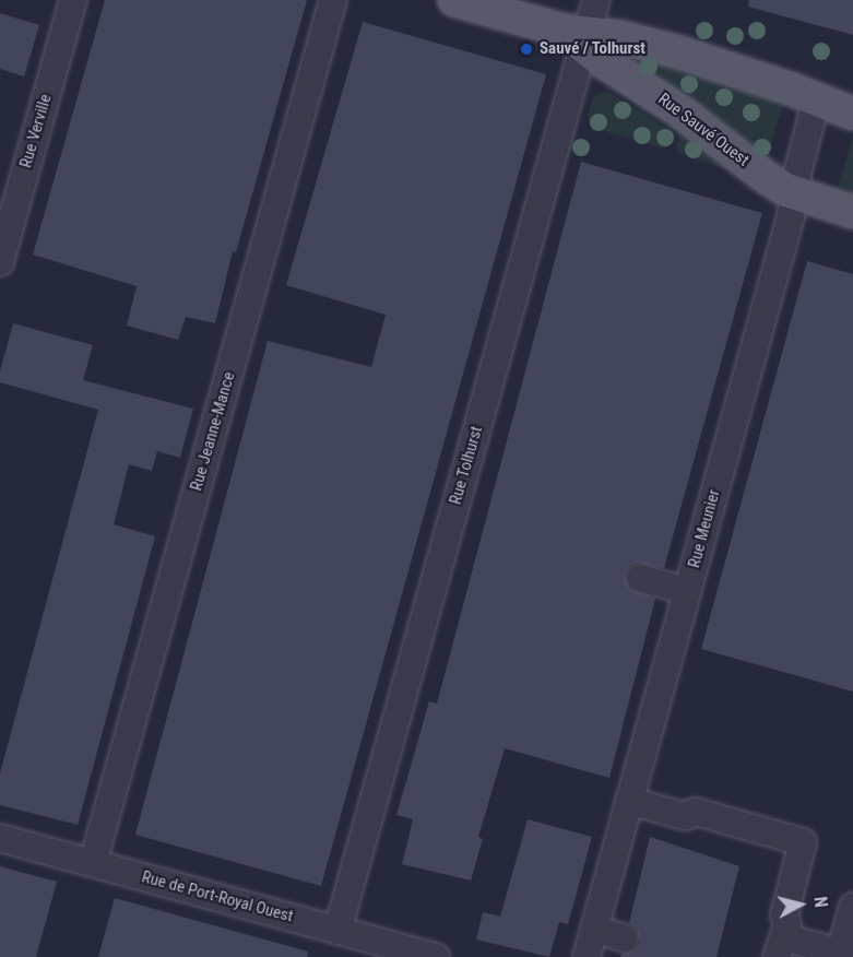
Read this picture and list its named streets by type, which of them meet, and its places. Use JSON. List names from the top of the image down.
{
  "streets": {
    "main road": ["Rue Sauvé Ouest"],
    "street": [
      "Rue Verville",
      "Rue Jeanne-Mance",
      "Rue Tolhurst",
      "Rue Meunier",
      "Rue de Port-Royal Ouest"
    ]
  },
  "crossings": [
    ["Rue Sauvé Ouest", "Rue Tolhurst"],
    ["Rue Sauvé Ouest", "Rue Meunier"],
    ["Rue Jeanne-Mance", "Rue de Port-Royal Ouest"],
    ["Rue Tolhurst", "Rue de Port-Royal Ouest"]
  ],
  "places": ["Sauvé / Tolhurst"],
  "north": "right"
}
